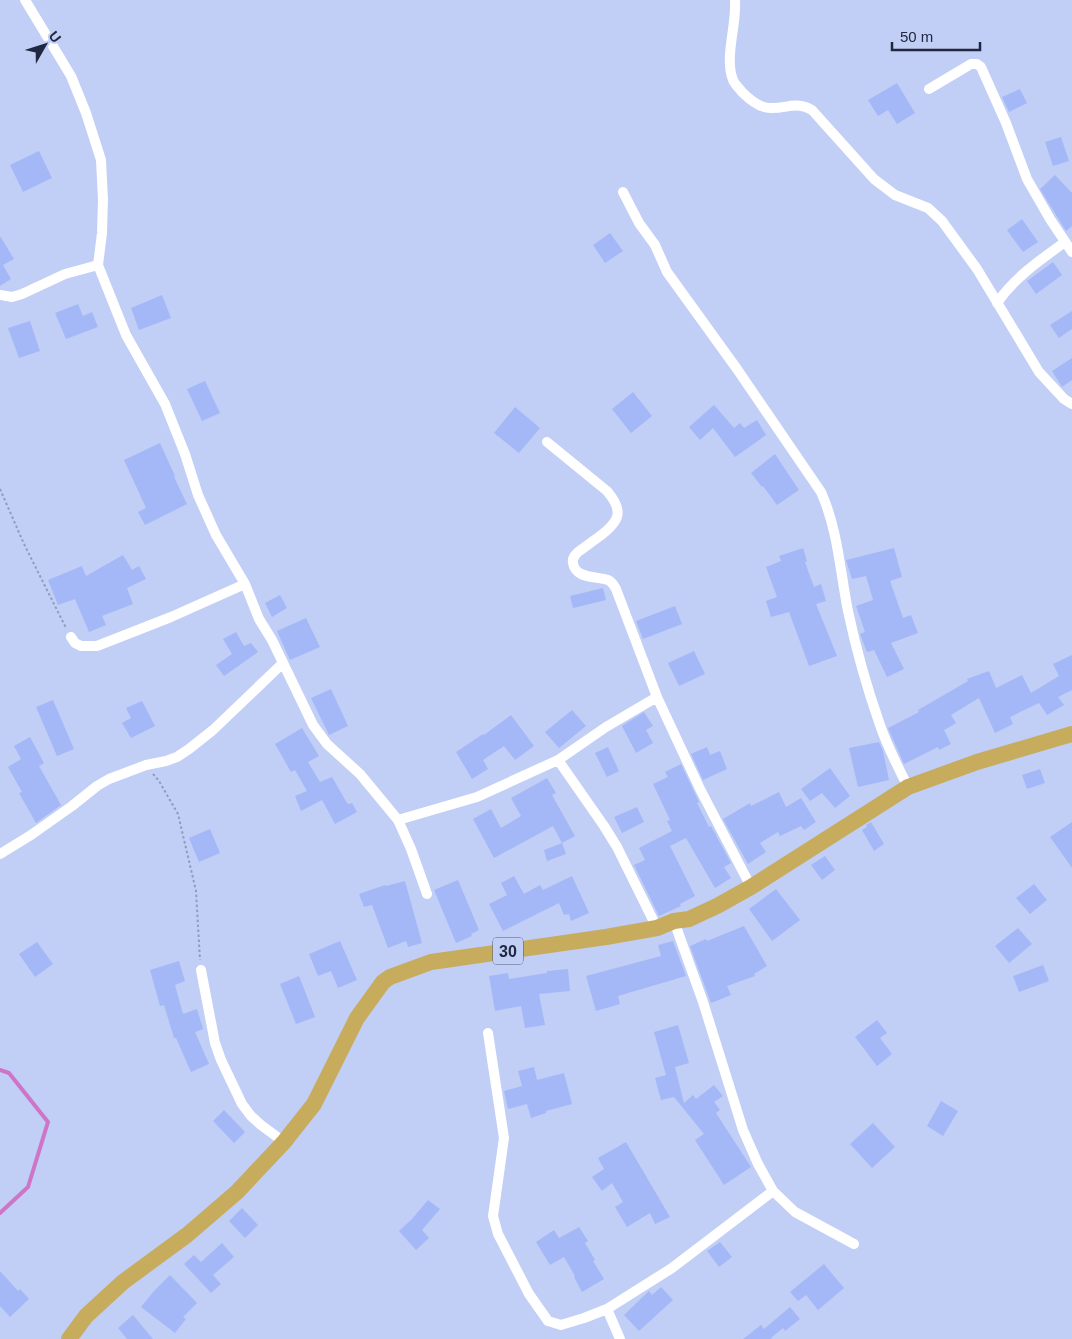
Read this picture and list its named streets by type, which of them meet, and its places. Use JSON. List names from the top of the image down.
{
  "streets": {
    "highway": ["30"]
  },
  "scale_bar": "50 m",
  "north": "top right"
}
